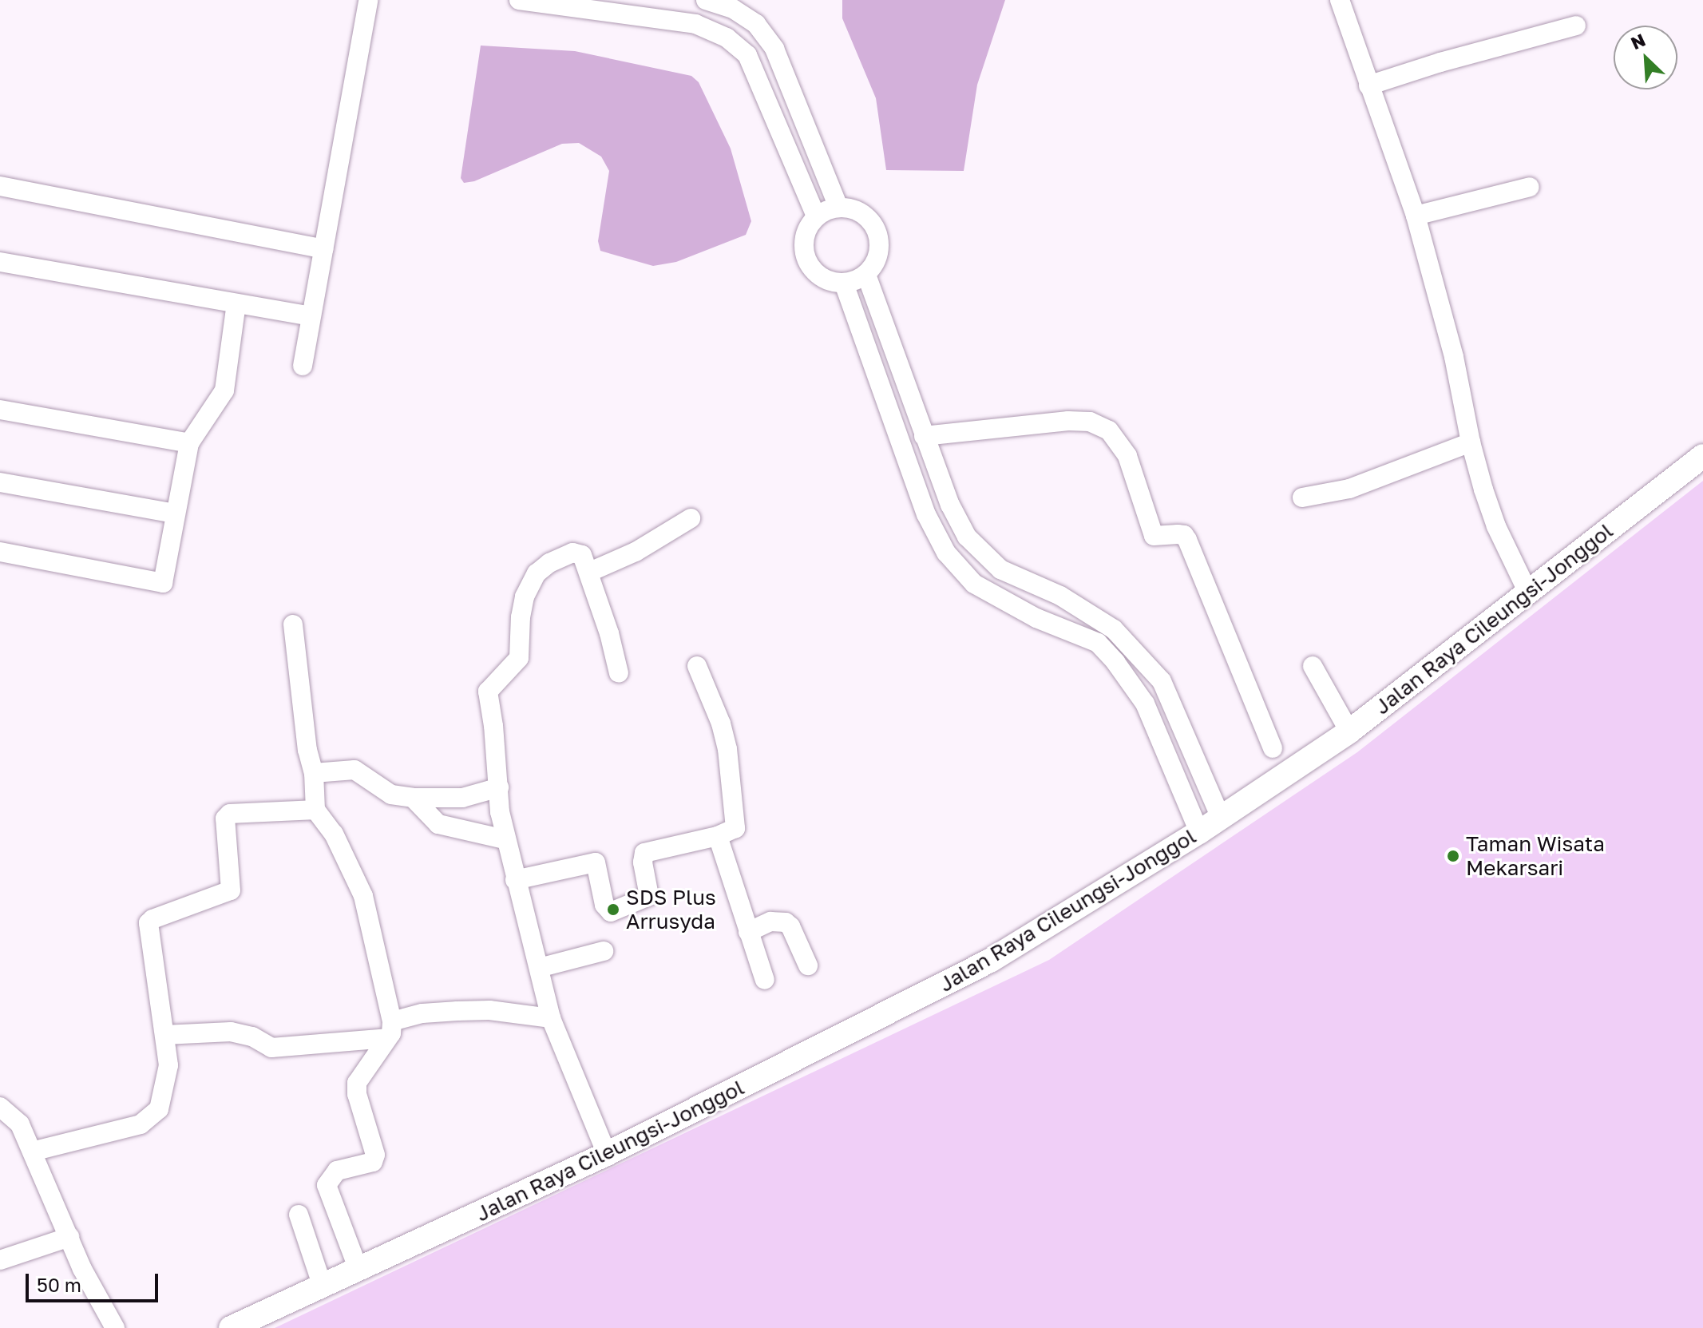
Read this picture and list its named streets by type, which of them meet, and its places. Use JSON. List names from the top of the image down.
{
  "streets": {
    "main road": ["Jalan Raya Cileungsi-Jonggol"]
  },
  "places": ["Taman Wisata Mekarsari", "SDS Plus Arrusyda"],
  "scale_bar": "50 m",
  "north": "top left"
}
